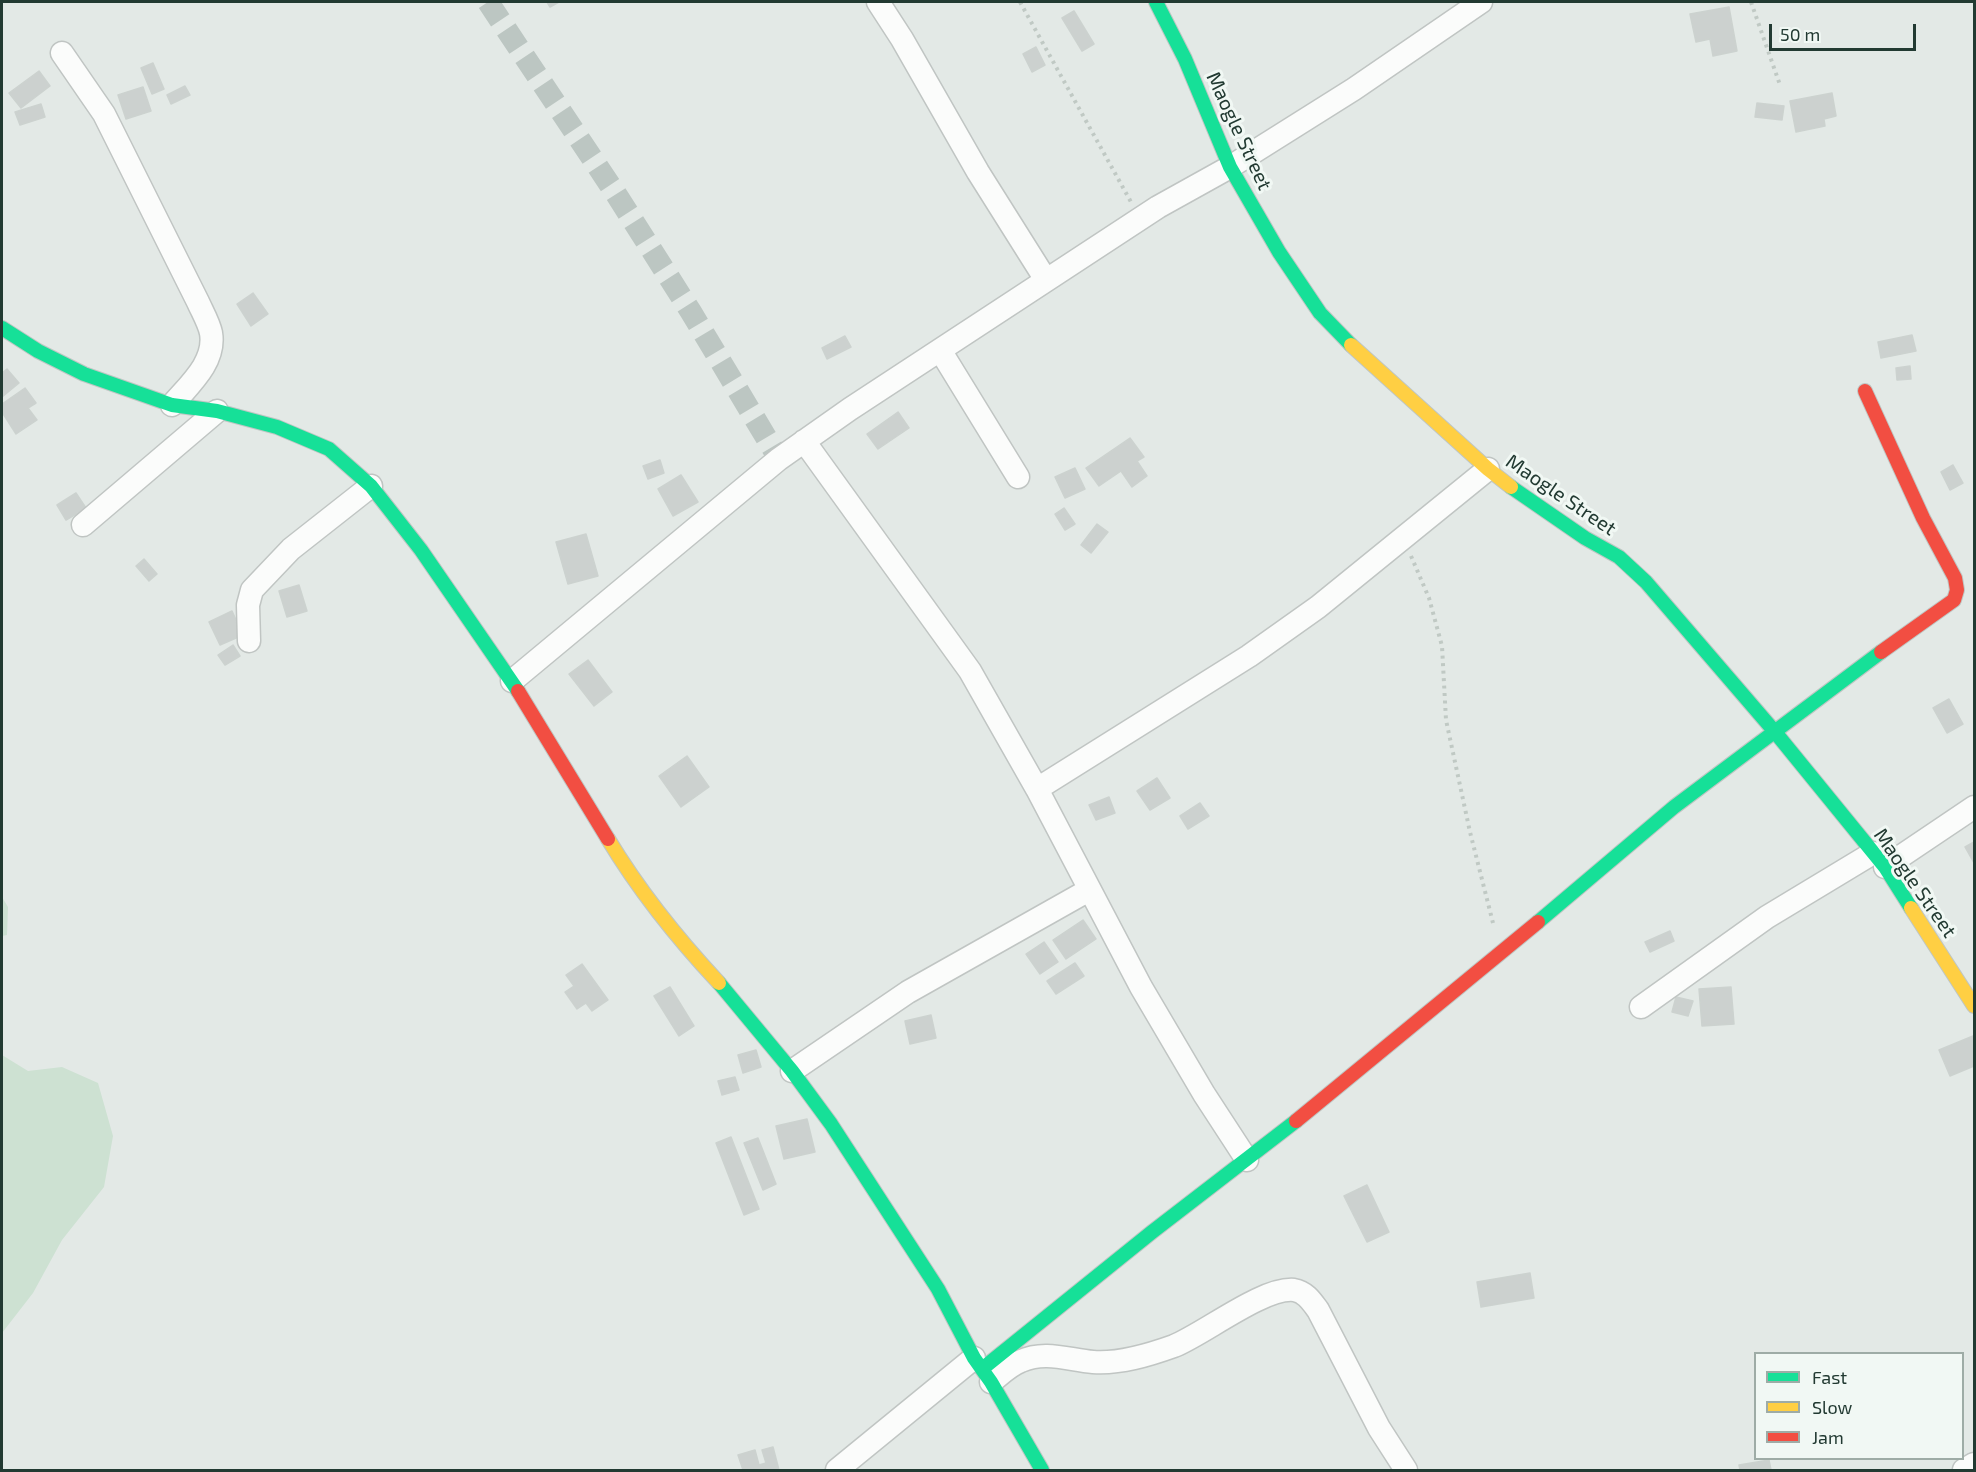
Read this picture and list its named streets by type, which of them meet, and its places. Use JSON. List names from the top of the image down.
{
  "streets": {
    "street": ["Maogle Street"]
  },
  "legend": ["Fast", "Slow", "Jam"],
  "scale_bar": "50 m"
}
